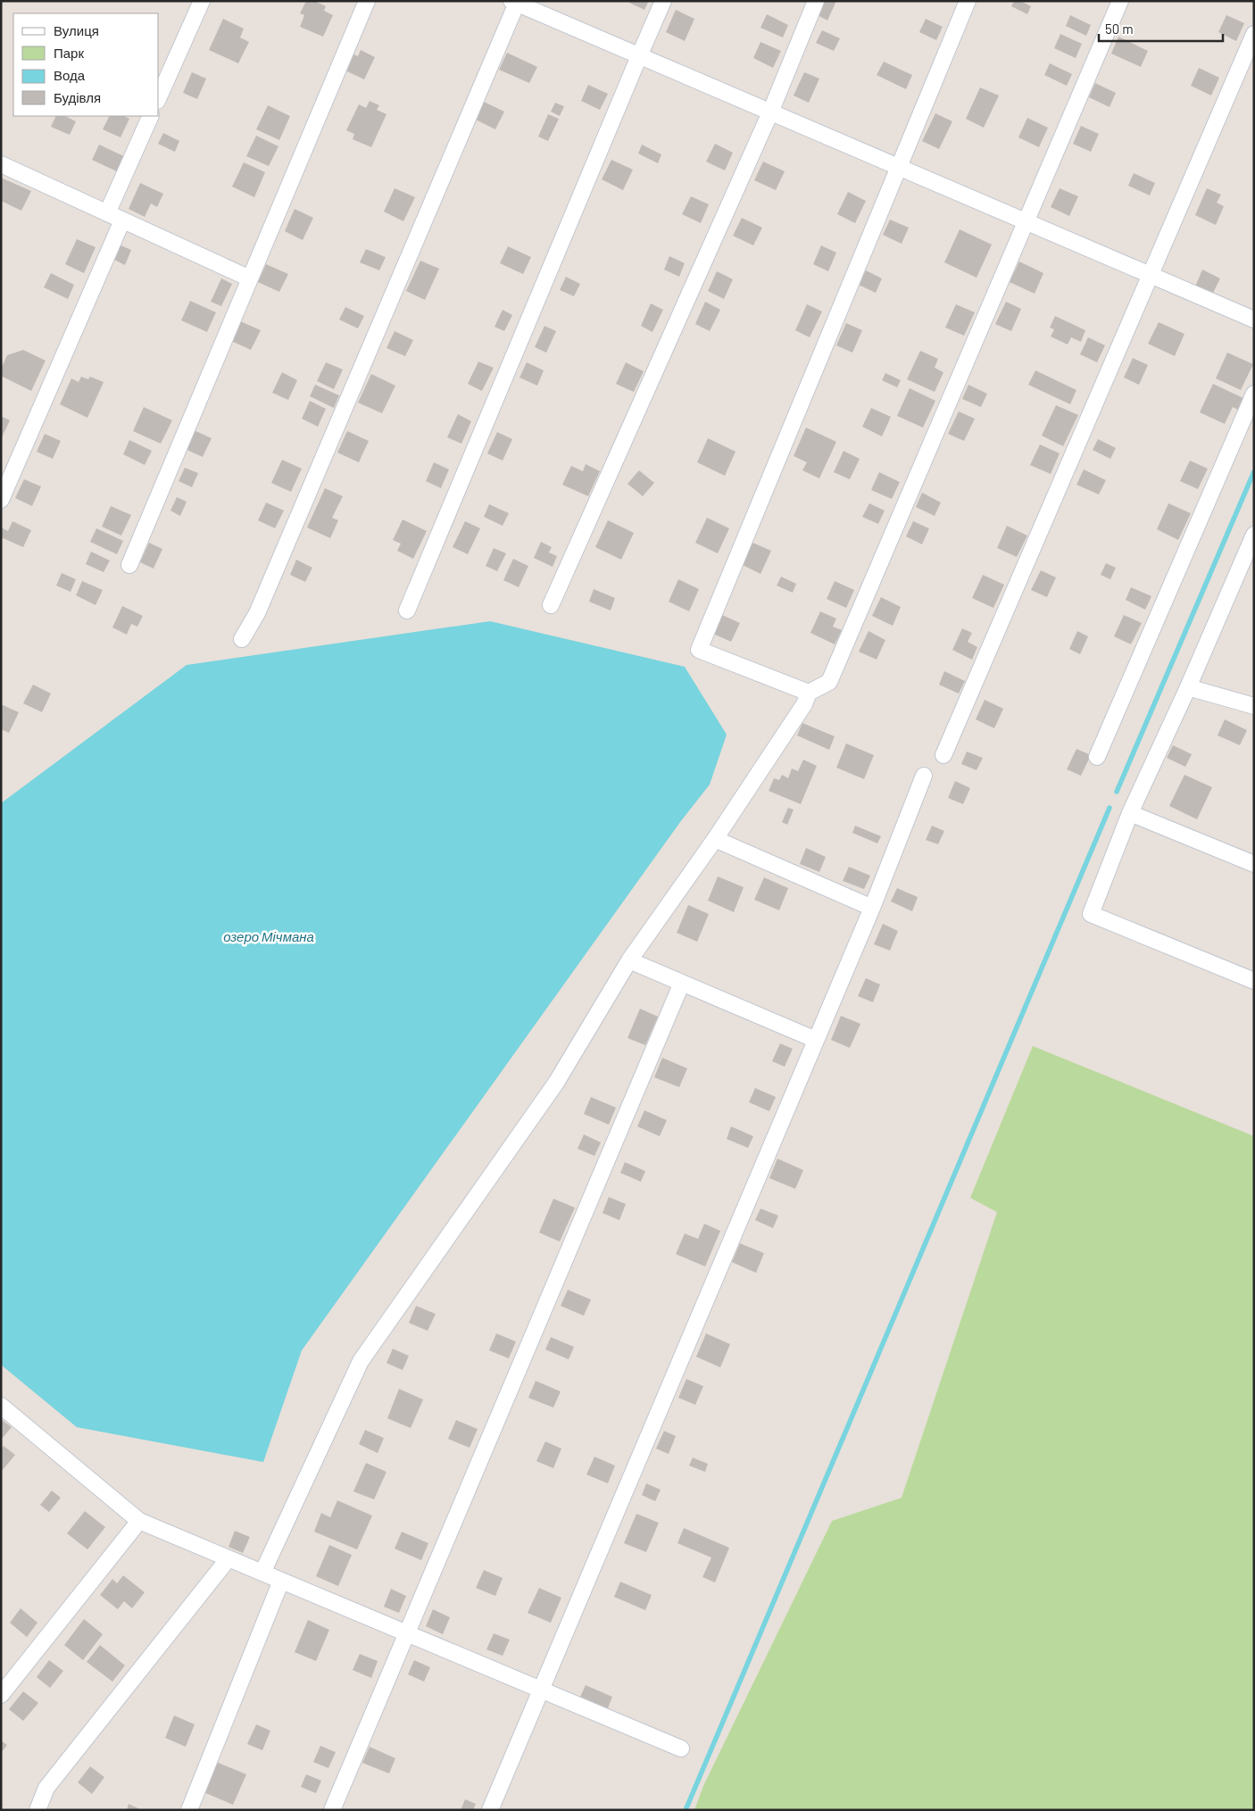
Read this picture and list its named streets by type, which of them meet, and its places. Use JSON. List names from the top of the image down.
{
  "water": ["озеро Мічмана"],
  "legend": [
    "Вулиця",
    "Парк",
    "Вода",
    "Будівля"
  ],
  "scale_bar": "50 m"
}
